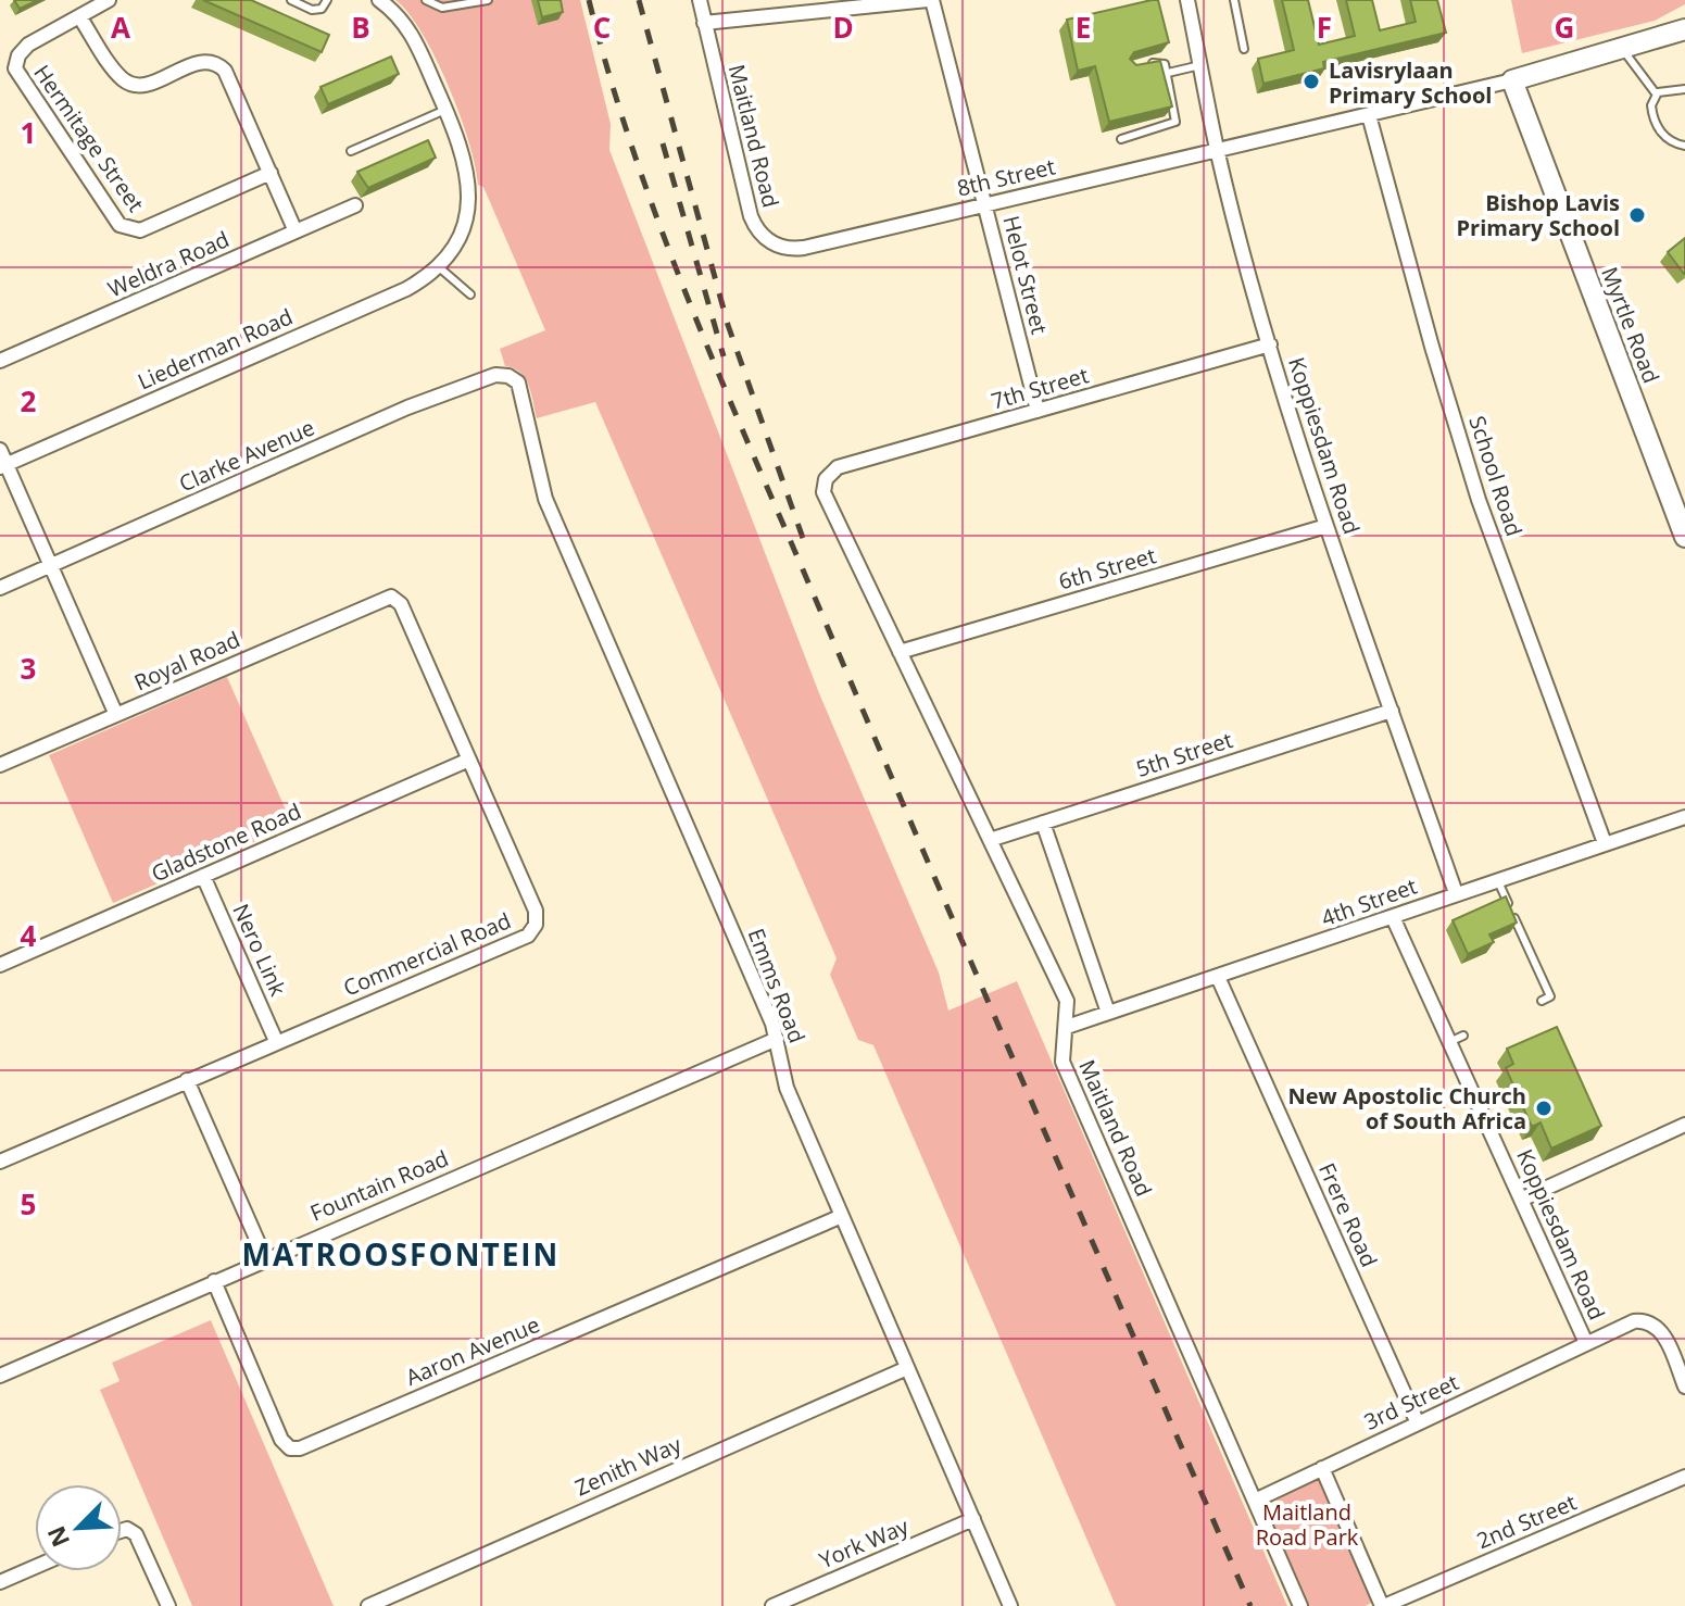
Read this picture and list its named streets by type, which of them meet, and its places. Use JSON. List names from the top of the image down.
{
  "streets": {
    "street": [
      "Maitland Road",
      "Hermitage Street",
      "8th Street",
      "Weldra Road",
      "Helot Street",
      "Myrtle Road",
      "Liederman Road",
      "7th Street",
      "Koppiesdam Road",
      "Clarke Avenue",
      "School Road",
      "6th Street",
      "Royal Road",
      "5th Street",
      "Gladstone Road",
      "4th Street",
      "Nero Link",
      "Commercial Road",
      "Emms Road",
      "Fountain Road",
      "Frere Road",
      "Aaron Avenue",
      "3rd Street",
      "Zenith Way",
      "2nd Street",
      "York Way"
    ]
  },
  "crossings": [
    ["Maitland Road", "8th Street"],
    ["Maitland Road", "7th Street"],
    ["Maitland Road", "6th Street"],
    ["Maitland Road", "5th Street"],
    ["Maitland Road", "4th Street"],
    ["Maitland Road", "3rd Street"],
    ["8th Street", "Helot Street"],
    ["8th Street", "Myrtle Road"],
    ["8th Street", "Koppiesdam Road"],
    ["8th Street", "School Road"],
    ["Helot Street", "7th Street"],
    ["7th Street", "Koppiesdam Road"],
    ["Koppiesdam Road", "6th Street"],
    ["Koppiesdam Road", "5th Street"],
    ["Koppiesdam Road", "4th Street"],
    ["Koppiesdam Road", "3rd Street"],
    ["Clarke Avenue", "Emms Road"],
    ["School Road", "4th Street"],
    ["Royal Road", "Commercial Road"],
    ["Gladstone Road", "Nero Link"],
    ["Gladstone Road", "Commercial Road"],
    ["4th Street", "Frere Road"],
    ["Nero Link", "Commercial Road"],
    ["Emms Road", "Fountain Road"],
    ["Emms Road", "Aaron Avenue"],
    ["Emms Road", "Zenith Way"],
    ["Emms Road", "York Way"],
    ["Fountain Road", "Aaron Avenue"],
    ["Frere Road", "3rd Street"]
  ],
  "districts": ["MATROOSFONTEIN"],
  "parks": ["Maitland Road Park"],
  "places": ["Lavisrylaan Primary School", "Bishop Lavis Primary School", "New Apostolic Church of South Africa"],
  "north": "bottom left",
  "grid": {
    "columns": [
      "A",
      "B",
      "C",
      "D",
      "E",
      "F",
      "G"
    ],
    "rows": [
      "1",
      "2",
      "3",
      "4",
      "5"
    ]
  }
}
